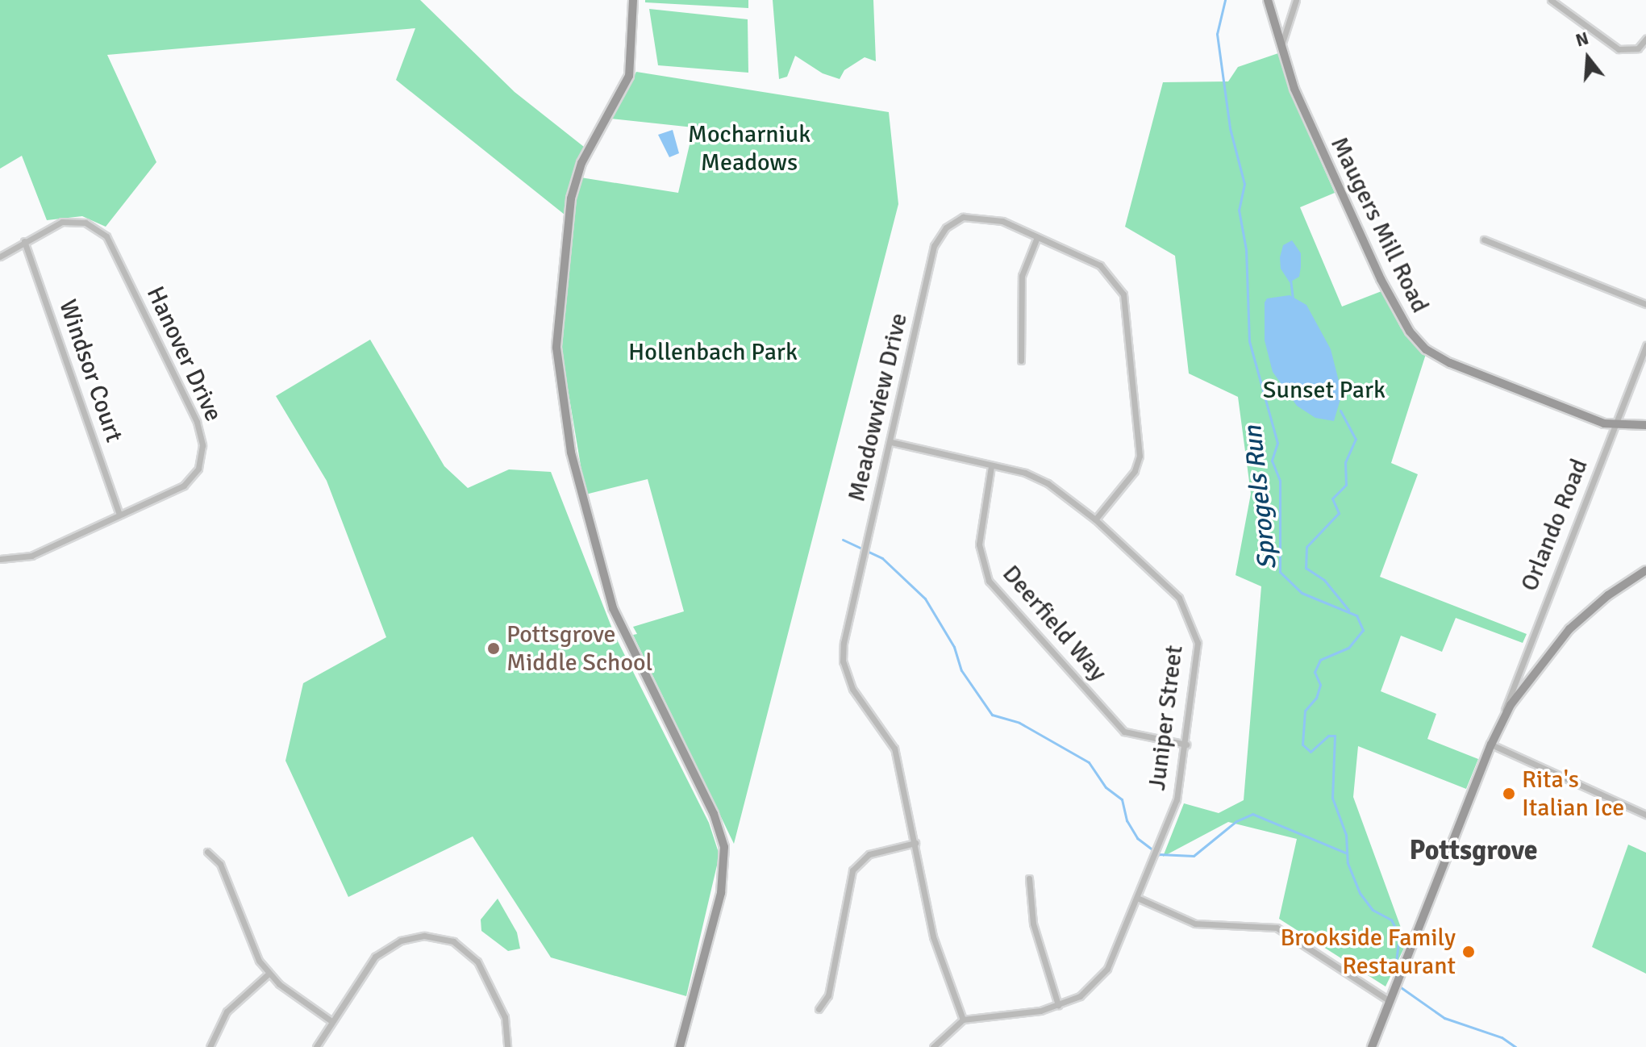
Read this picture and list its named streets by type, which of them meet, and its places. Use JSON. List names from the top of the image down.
{
  "streets": {
    "street": [
      "Maugers Mill Road",
      "Hanover Drive",
      "Windsor Court",
      "Meadowview Drive",
      "Orlando Road",
      "Deerfield Way",
      "Juniper Street"
    ]
  },
  "crossings": [
    ["Maugers Mill Road", "Orlando Road"],
    ["Hanover Drive", "Windsor Court"],
    ["Meadowview Drive", "Juniper Street"],
    ["Deerfield Way", "Juniper Street"]
  ],
  "districts": ["Pottsgrove"],
  "water": ["Sprogels Run"],
  "parks": ["Mocharniuk Meadows", "Hollenbach Park", "Sunset Park"],
  "places": ["Pottsgrove Middle School", "Rita's Italian Ice", "Brookside Family Restaurant"],
  "north": "top"
}
